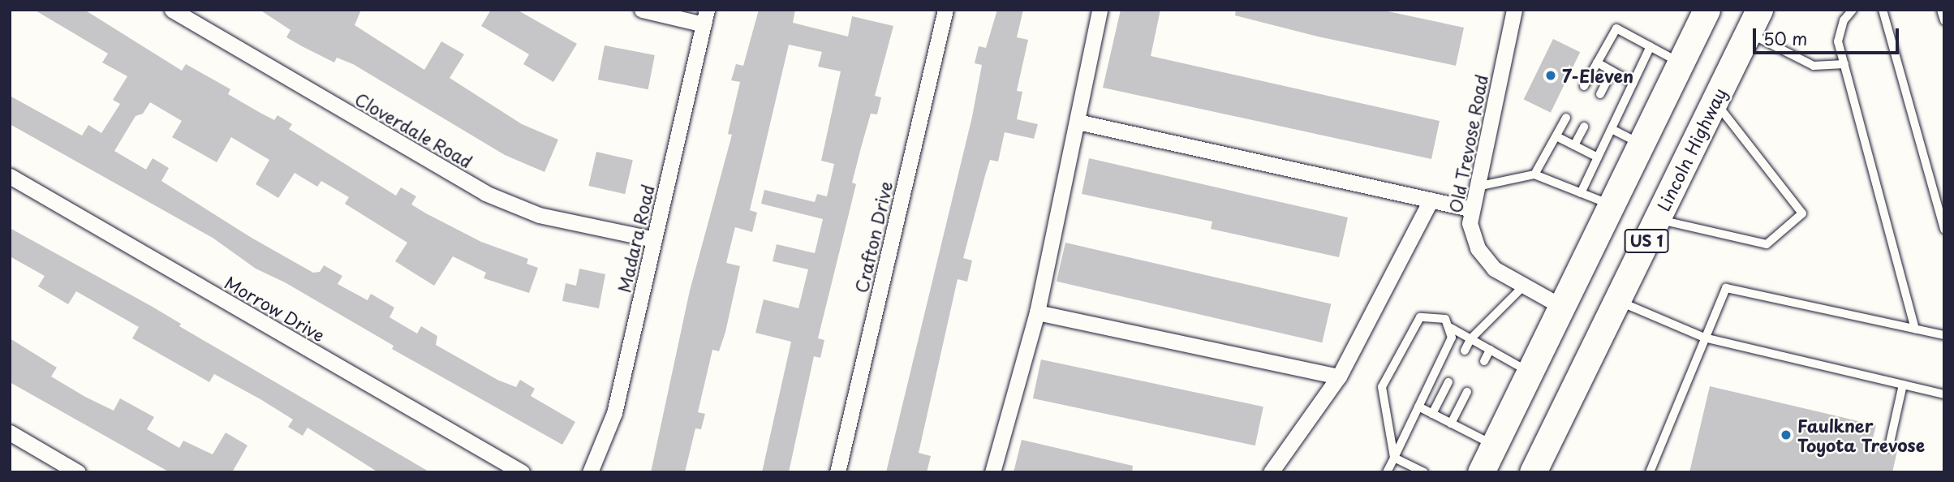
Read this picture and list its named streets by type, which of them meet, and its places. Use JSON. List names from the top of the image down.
{
  "streets": {
    "highway": ["Lincoln Highway", "US 1"],
    "street": [
      "Cloverdale Road",
      "Old Trevose Road",
      "Crafton Drive",
      "Madara Road",
      "Morrow Drive"
    ]
  },
  "crossings": [
    ["Cloverdale Road", "Madara Road"],
    ["Old Trevose Road", "US 1"]
  ],
  "places": ["7-Eleven", "Faulkner Toyota Trevose"],
  "scale_bar": "50 m"
}
